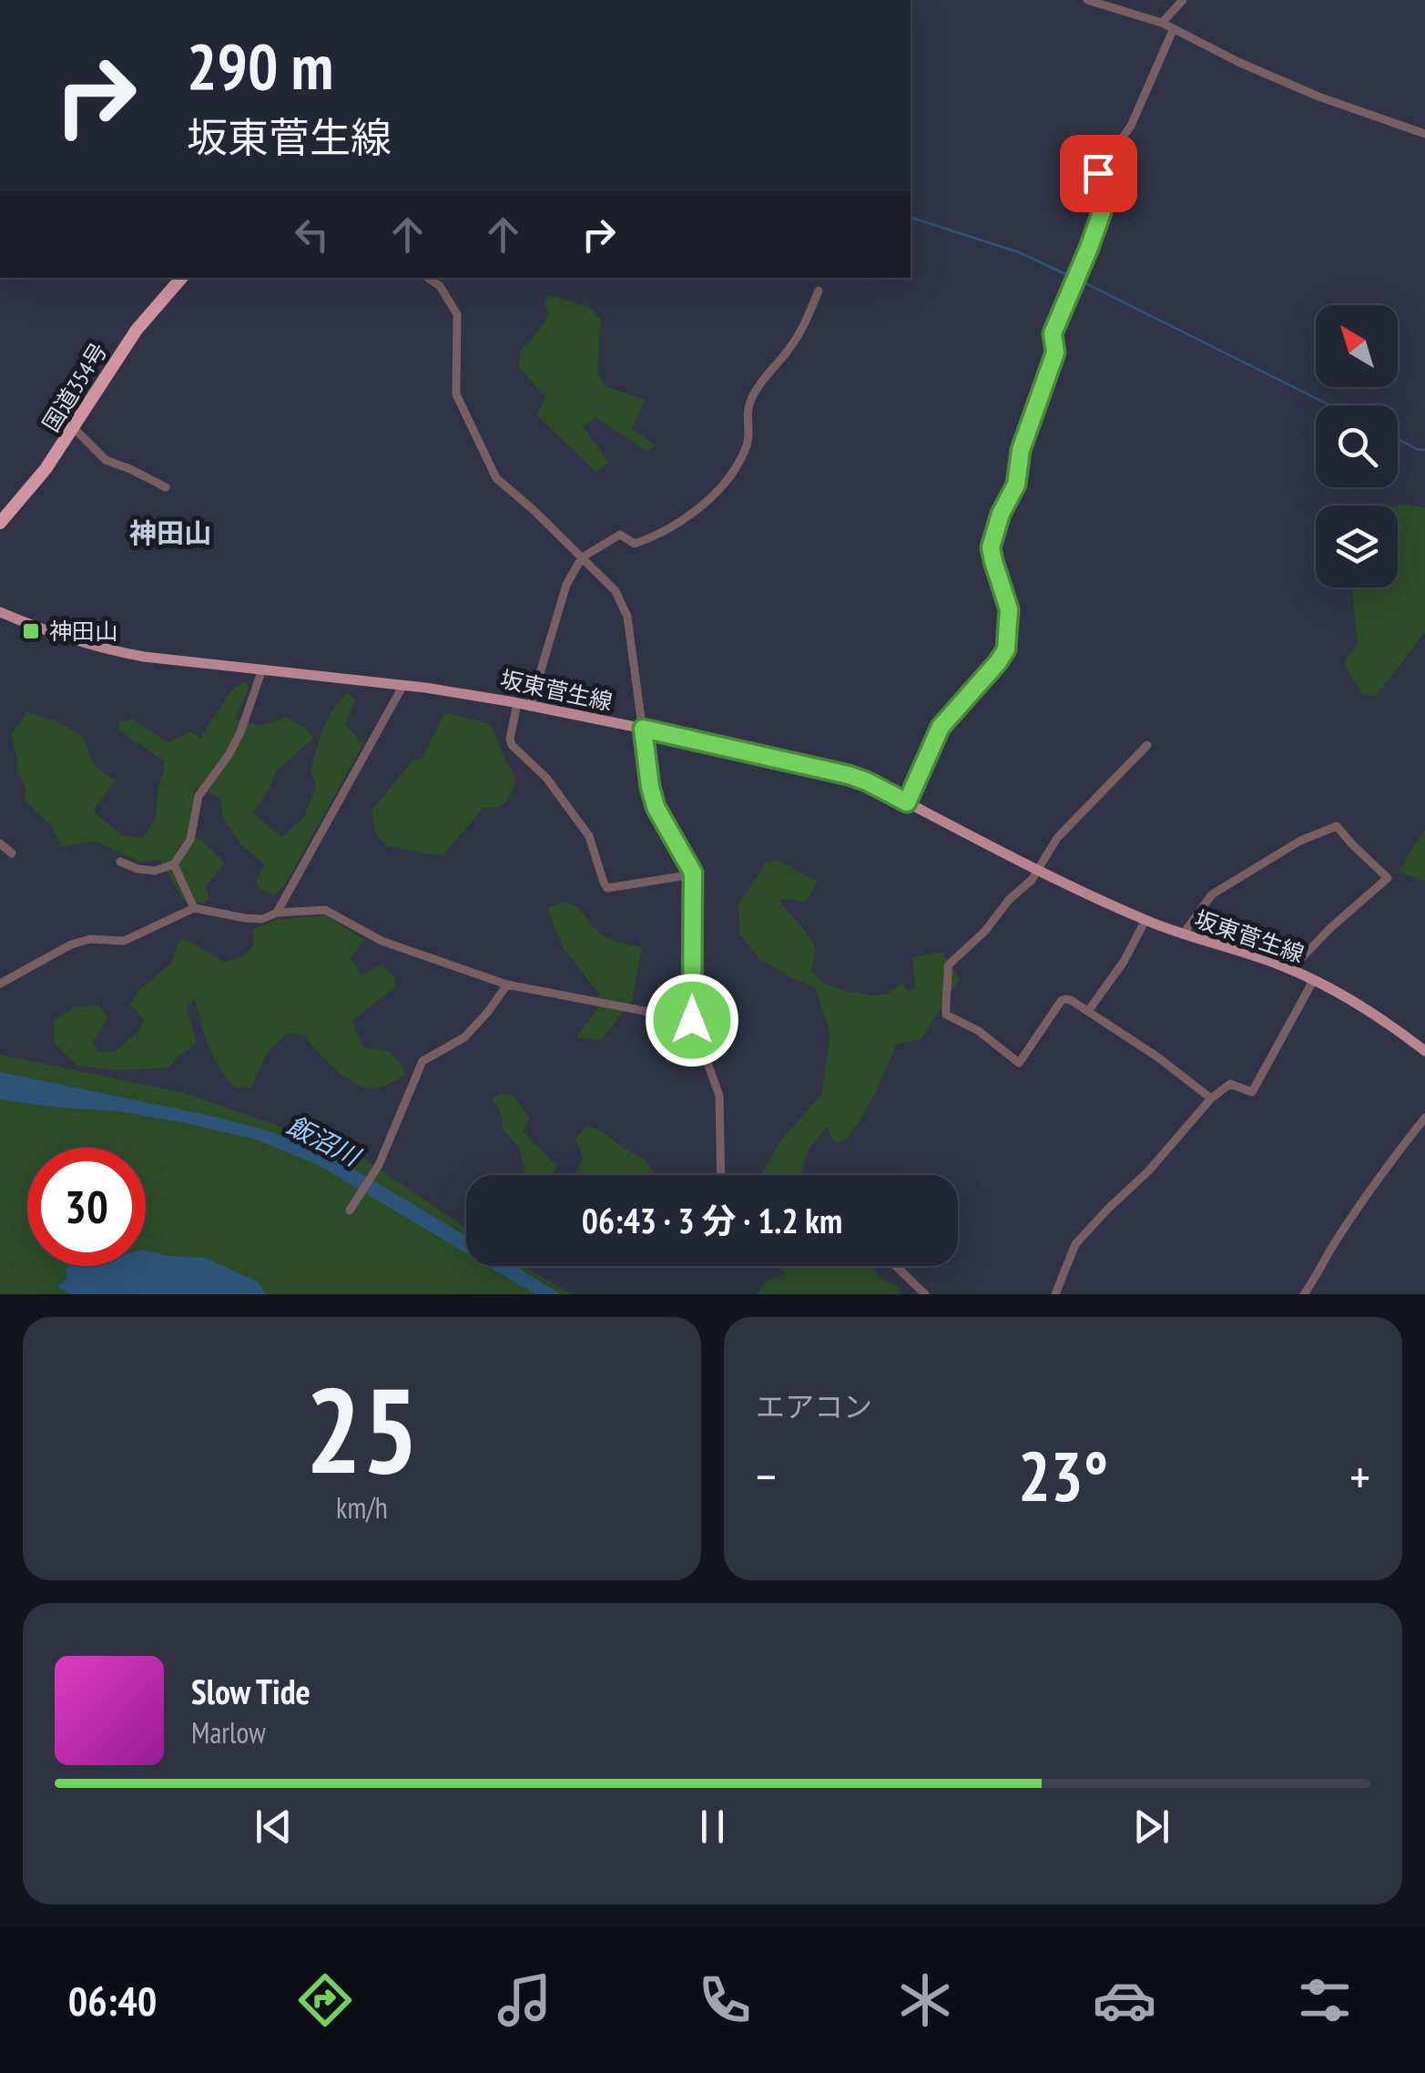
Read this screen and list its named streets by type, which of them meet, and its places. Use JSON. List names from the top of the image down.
{
  "streets": {
    "highway": ["国道354号"],
    "main road": ["坂東菅生線"]
  },
  "districts": ["神田山"],
  "water": ["飯沼川"],
  "places": {
    "transit": ["神田山"]
  },
  "north": "top left",
  "page": {
    "turn": ["290 m", "坂東菅生線"],
    "limit": "30",
    "trip": "06:43 · 3 分 · 1.2 km",
    "tile": [
      ["25", "km/h"],
      "エアコン"
    ],
    "heat": ["−", "23°", "+"],
    "song": ["Slow Tide", "Marlow"],
    "tabs": "06:40"
  }
}
